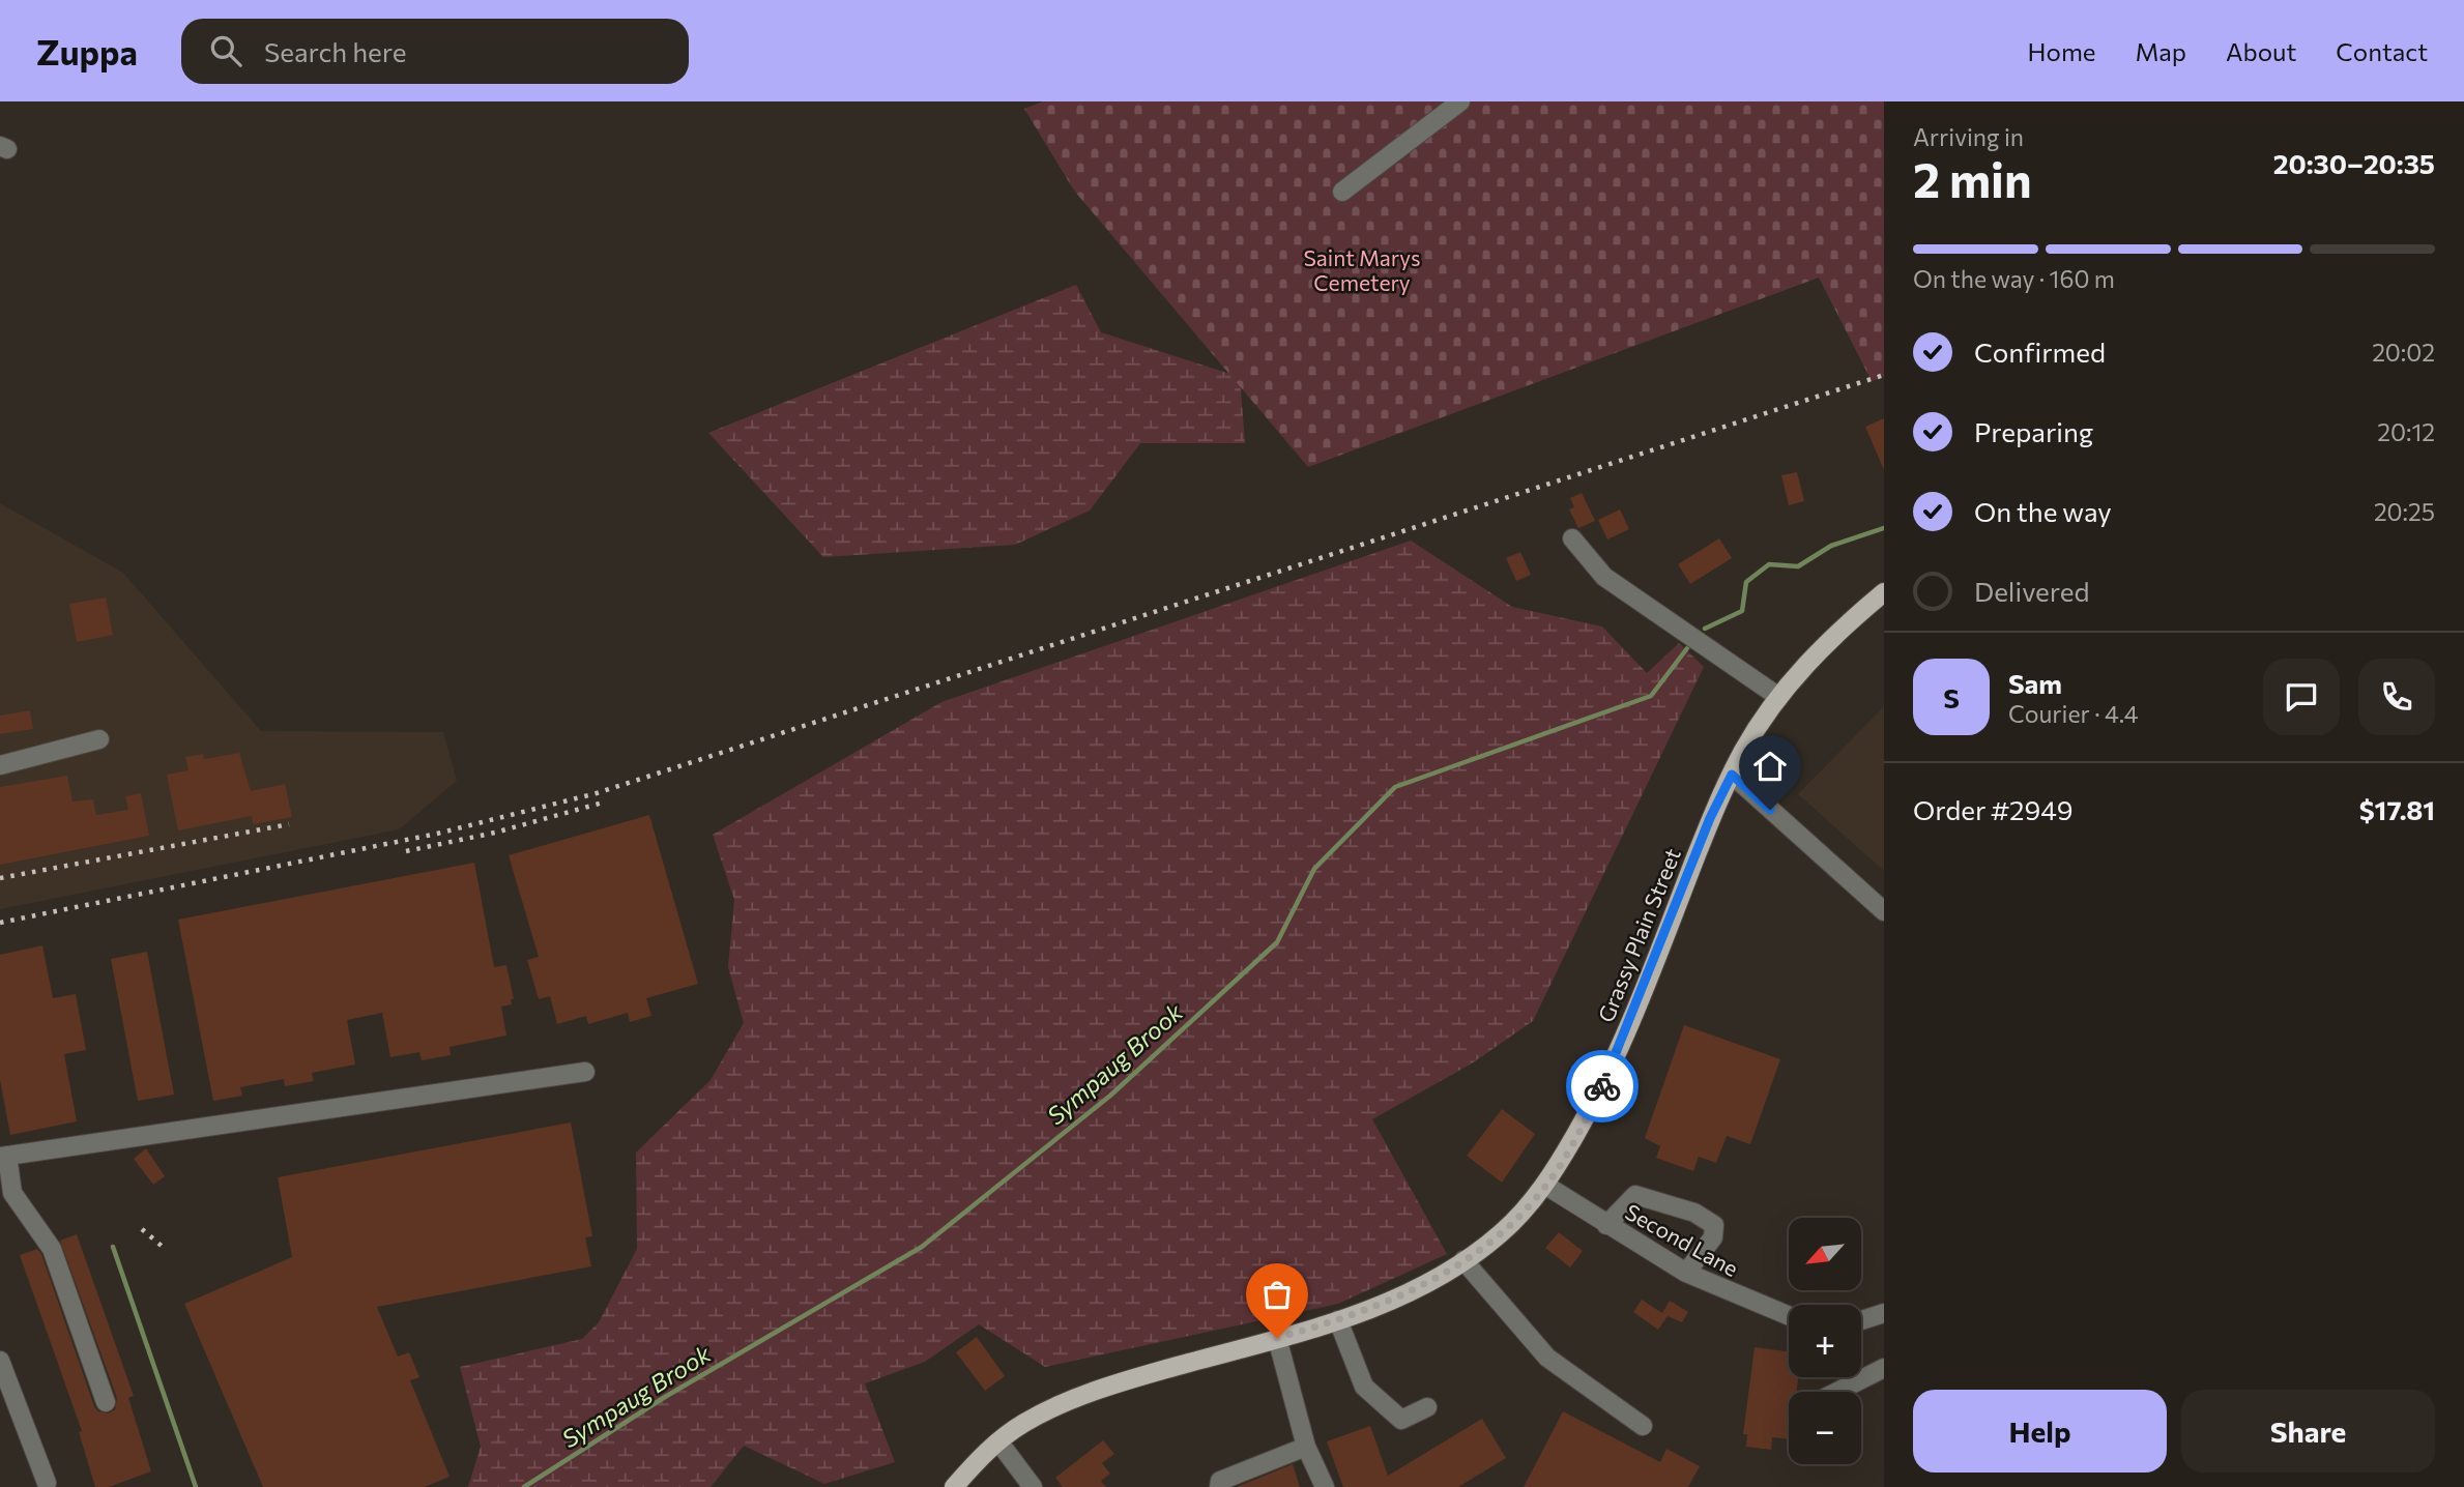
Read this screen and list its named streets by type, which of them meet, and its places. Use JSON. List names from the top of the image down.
{
  "streets": {
    "main road": ["Grassy Plain Street"],
    "street": ["Second Lane"]
  },
  "crossings": [
    ["Grassy Plain Street", "Second Lane"]
  ],
  "water": ["Sympaug Brook"],
  "parks": ["Saint Marys Cemetery"],
  "north": "bottom left",
  "page": {
    "header": "Zuppa",
    "search": "Search here",
    "nav": [
      "Home",
      "Map",
      "About",
      "Contact"
    ],
    "heading": ["2 min", "Arriving in", "20:30–20:35"],
    "panel": [
      "Sam",
      "Courier · 4.4",
      "Order #2949",
      "$17.81"
    ],
    "bar": "On the way · 160 m",
    "list": [
      ["Confirmed", "20:02"],
      ["Preparing", "20:12"],
      ["On the way", "20:25"],
      "Delivered"
    ],
    "round": "S",
    "map_buttons": ["+", "−"],
    "buttons": ["Help", "Share"]
  }
}
